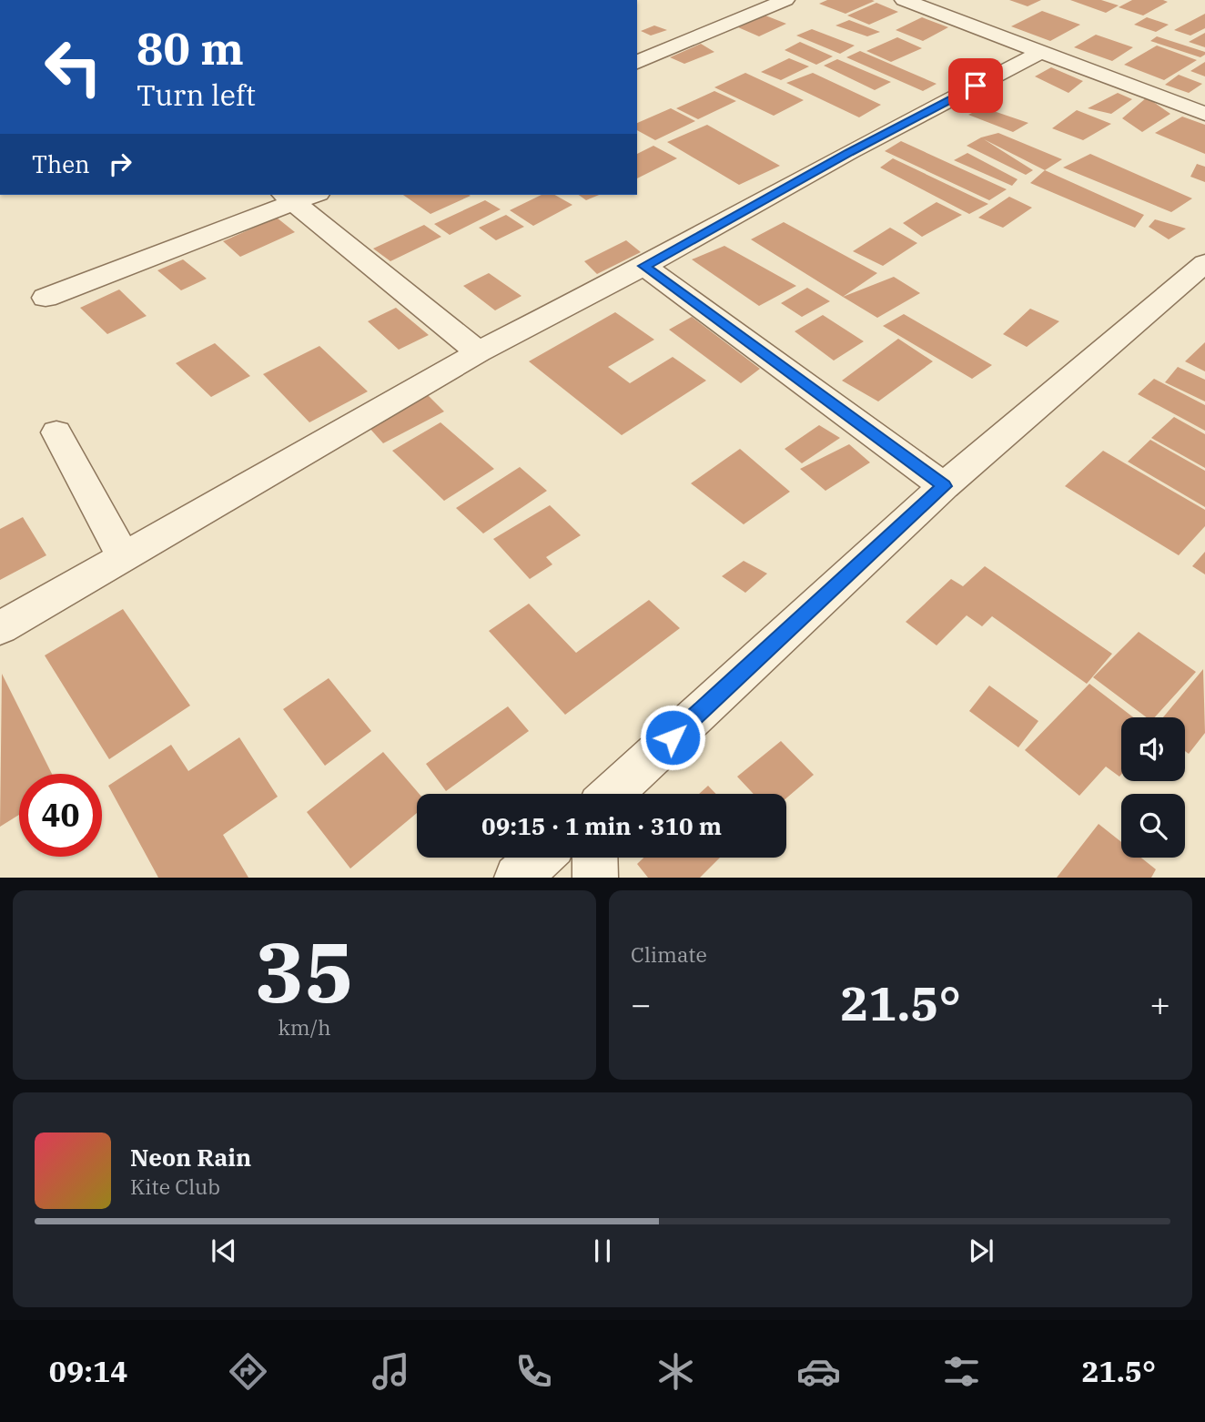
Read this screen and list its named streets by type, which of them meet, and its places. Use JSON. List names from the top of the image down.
{
  "page": {
    "turn": ["80 m", "Turn left"],
    "then": "Then",
    "limit": "40",
    "trip": "09:15 · 1 min · 310 m",
    "tile": [
      ["35", "km/h"],
      "Climate"
    ],
    "heat": ["−", "21.5°", "+"],
    "song": ["Neon Rain", "Kite Club"],
    "tabs": ["09:14", "21.5°"]
  }
}
